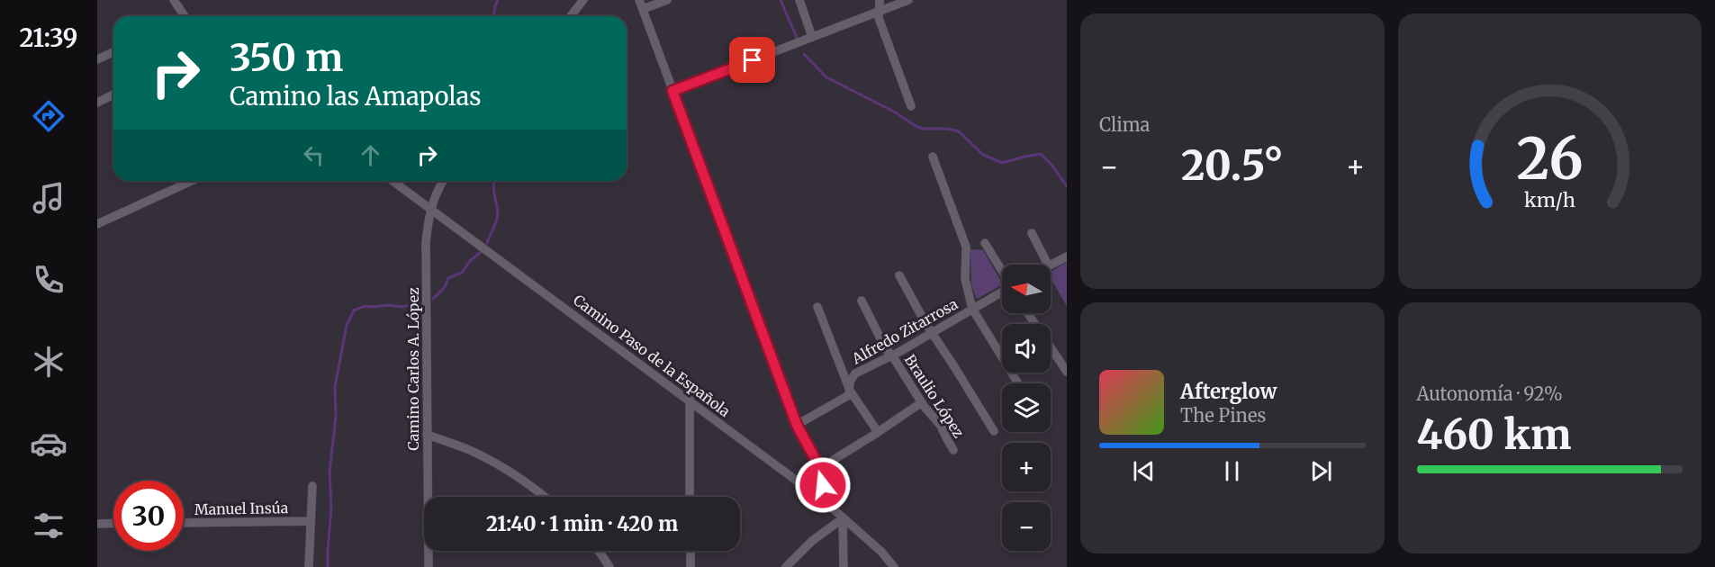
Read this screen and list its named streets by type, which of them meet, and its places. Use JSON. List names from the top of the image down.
{
  "streets": {
    "street": [
      "Alfredo Zitarrosa",
      "Camino Paso de la Española",
      "Camino Carlos A. López",
      "Braulio López",
      "Manuel Insúa"
    ]
  },
  "crossings": [
    ["Alfredo Zitarrosa", "Braulio López"],
    ["Camino Paso de la Española", "Camino Carlos A. López"]
  ],
  "north": "left",
  "page": {
    "tabs": "21:39",
    "tile": [
      "Clima",
      ["Autonomía · 92%", "460 km"]
    ],
    "turn": ["350 m", "Camino las Amapolas"],
    "heat": ["−", "20.5°", "+"],
    "map_buttons": ["+", "−"],
    "song": ["Afterglow", "The Pines"],
    "limit": "30",
    "trip": "21:40 · 1 min · 420 m",
    "gauge": ["26", "km/h"]
  }
}
